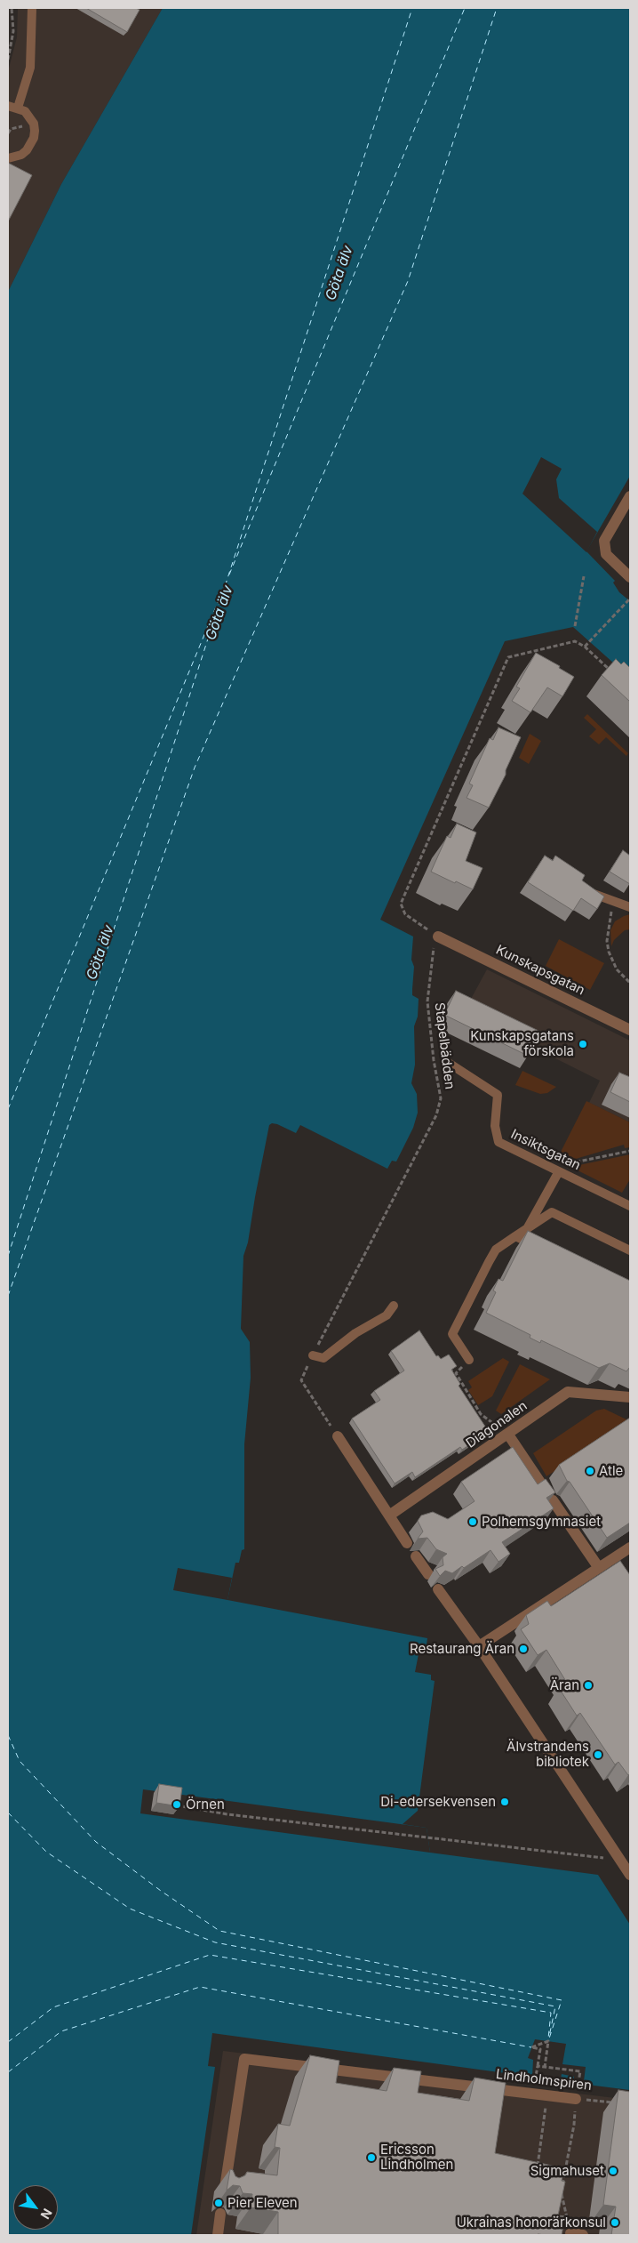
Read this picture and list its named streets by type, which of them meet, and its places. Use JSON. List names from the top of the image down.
{
  "streets": {
    "street": ["Kunskapsgatan", "Diagonalen", "Lindholmspiren"],
    "lane": ["Insiktsgatan"],
    "path": ["Stapelbädden"]
  },
  "crossings": [
    ["Kunskapsgatan", "Stapelbädden"]
  ],
  "water": ["Göta älv"],
  "places": [
    "Kunskapsgatans förskola",
    "Atle",
    "Polhemsgymnasiet",
    "Restaurang Äran",
    "Äran",
    "Älvstrandens bibliotek",
    "Di-edersekvensen",
    "Örnen",
    "Ericsson Lindholmen",
    "Sigmahuset",
    "Pier Eleven",
    "Ukrainas honorärkonsul"
  ],
  "north": "bottom right"
}
